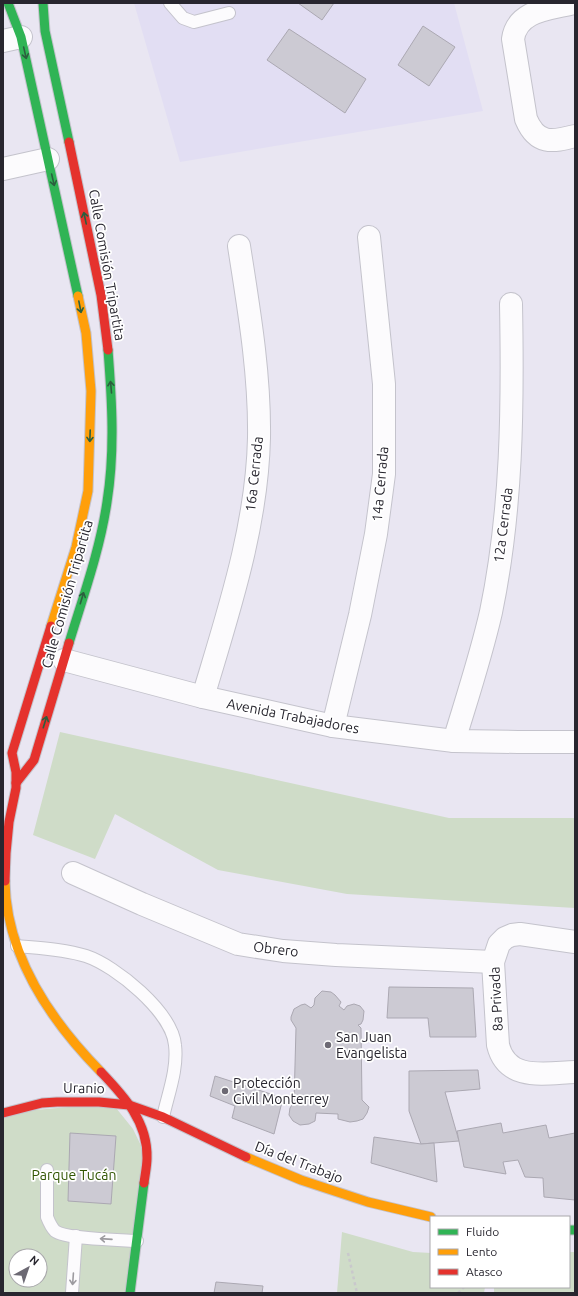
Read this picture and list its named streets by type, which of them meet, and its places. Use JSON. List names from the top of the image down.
{
  "streets": {
    "street": [
      "Calle Comisión Tripartita",
      "16a Cerrada",
      "14a Cerrada",
      "12a Cerrada",
      "Avenida Trabajadores",
      "Obrero",
      "8a Privada",
      "Uranio",
      "Día del Trabajo"
    ]
  },
  "crossings": [
    ["Calle Comisión Tripartita", "Avenida Trabajadores"],
    ["Calle Comisión Tripartita", "Uranio"],
    ["16a Cerrada", "Avenida Trabajadores"],
    ["14a Cerrada", "Avenida Trabajadores"],
    ["12a Cerrada", "Avenida Trabajadores"],
    ["Obrero", "8a Privada"],
    ["Uranio", "Día del Trabajo"]
  ],
  "parks": ["Parque Tucán"],
  "places": ["San Juan Evangelista", "Protección Civil Monterrey"],
  "legend": ["Fluido", "Lento", "Atasco"],
  "north": "top right"
}
